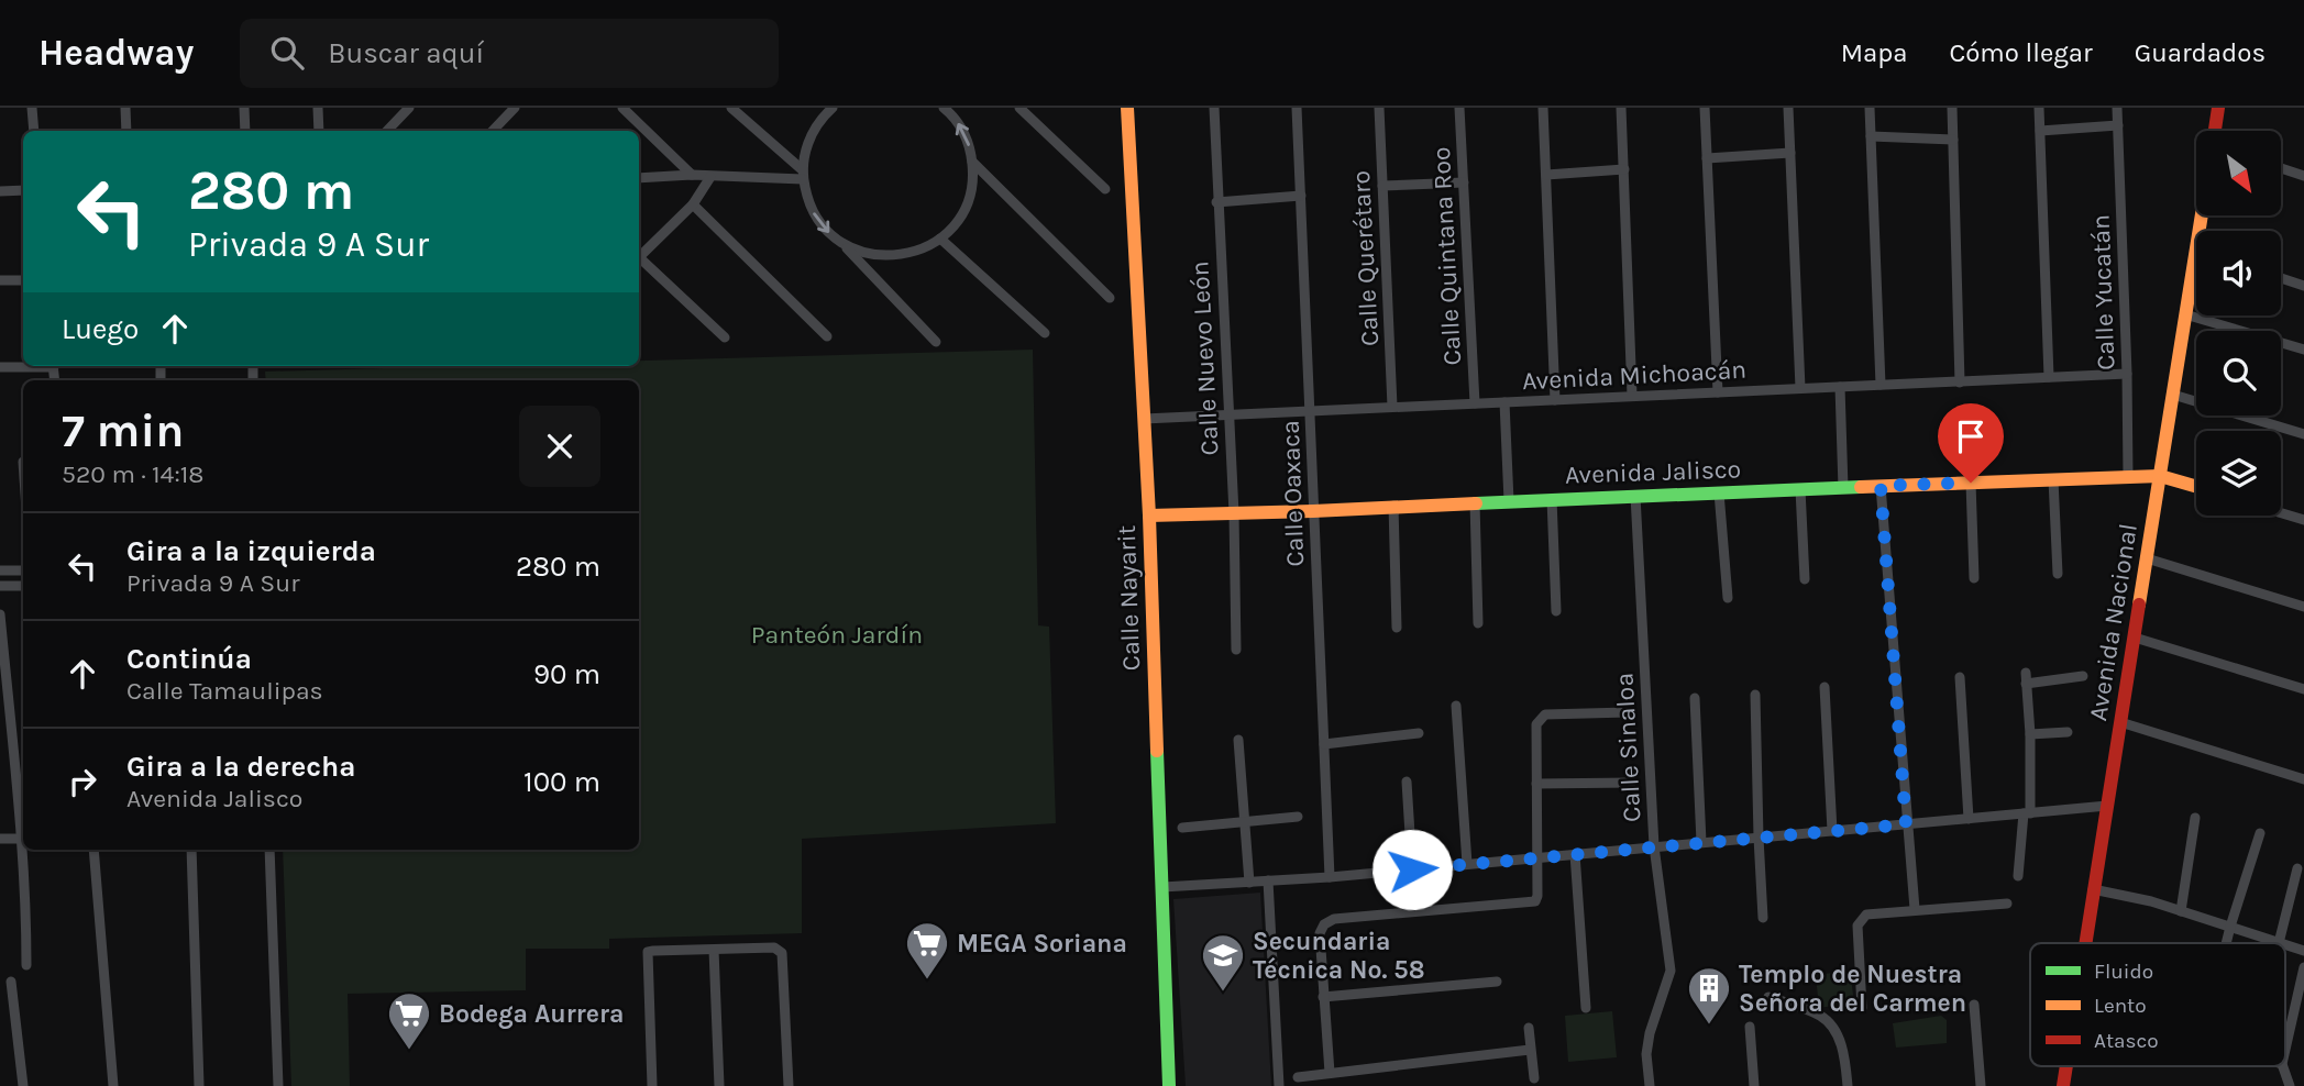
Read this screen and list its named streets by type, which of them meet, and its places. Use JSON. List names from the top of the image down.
{
  "streets": {
    "street": [
      "Calle Quintana Roo",
      "Calle Querétaro",
      "Calle Yucatán",
      "Calle Nuevo León",
      "Avenida Michoacán",
      "Avenida Jalisco",
      "Calle Oaxaca",
      "Calle Nayarit",
      "Avenida Nacional",
      "Calle Sinaloa"
    ]
  },
  "crossings": [
    ["Calle Quintana Roo", "Avenida Michoacán"],
    ["Calle Querétaro", "Avenida Michoacán"],
    ["Calle Yucatán", "Avenida Michoacán"],
    ["Calle Yucatán", "Avenida Jalisco"],
    ["Calle Nuevo León", "Avenida Michoacán"],
    ["Calle Nuevo León", "Avenida Jalisco"],
    ["Avenida Michoacán", "Calle Oaxaca"],
    ["Avenida Michoacán", "Calle Nayarit"],
    ["Avenida Jalisco", "Calle Oaxaca"],
    ["Avenida Jalisco", "Calle Nayarit"],
    ["Avenida Jalisco", "Avenida Nacional"],
    ["Avenida Jalisco", "Calle Sinaloa"]
  ],
  "parks": ["Panteón Jardín"],
  "places": {
    "supermarket": ["MEGA Soriana", "Bodega Aurrera"],
    "school or university": ["Secundaria Técnica No. 58"],
    "building": ["Templo de Nuestra Señora del Carmen"]
  },
  "legend": ["Fluido", "Lento", "Atasco"],
  "north": "bottom right",
  "page": {
    "header": "Headway",
    "search": "Buscar aquí",
    "nav": ["Mapa", "Cómo llegar", "Guardados"],
    "turn": ["280 m", "Privada 9 A Sur"],
    "then": "Luego",
    "heading": ["7 min", "520 m · 14:18"],
    "list": [
      {
        "name": "Gira a la izquierda",
        "note": "Privada 9 A Sur",
        "value": "280 m"
      },
      {
        "name": "Continúa",
        "note": "Calle Tamaulipas",
        "value": "90 m"
      },
      {
        "name": "Gira a la derecha",
        "note": "Avenida Jalisco",
        "value": "100 m"
      }
    ]
  }
}
